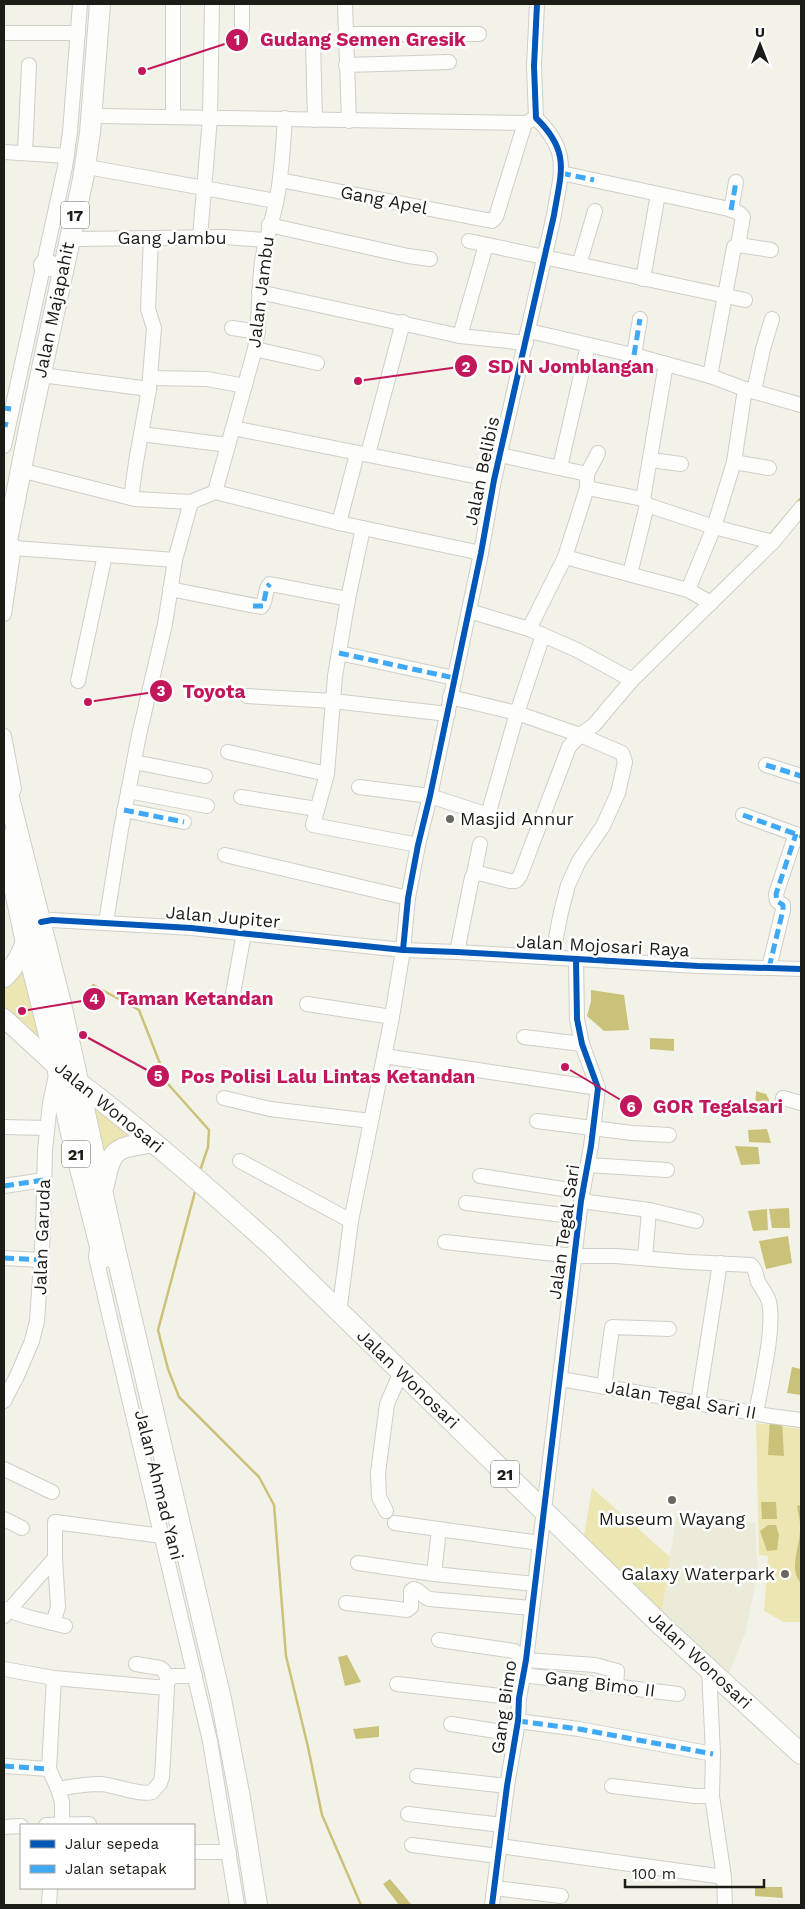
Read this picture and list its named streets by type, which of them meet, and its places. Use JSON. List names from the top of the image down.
{
  "streets": {
    "highway": [
      "17",
      "Jalan Majapahit",
      "Jalan Wonosari",
      "21",
      "Jalan Ahmad Yani"
    ],
    "street": [
      "Gang Apel",
      "Gang Jambu",
      "Jalan Jambu",
      "Jalan Belibis",
      "Jalan Jupiter",
      "Jalan Mojosari Raya",
      "Jalan Tegal Sari",
      "Jalan Garuda",
      "Jalan Tegal Sari II",
      "Gang Bimo II",
      "Gang Bimo"
    ]
  },
  "crossings": [
    ["Gang Apel", "Jalan Jambu"],
    ["Gang Apel", "Jalan Belibis"],
    ["Gang Jambu", "Jalan Jambu"],
    ["Jalan Belibis", "Jalan Jupiter"],
    ["Jalan Belibis", "Jalan Mojosari Raya"],
    ["Jalan Belibis", "Jalan Wonosari"],
    ["Jalan Jupiter", "Jalan Mojosari Raya"],
    ["Jalan Mojosari Raya", "Jalan Tegal Sari"],
    ["Jalan Wonosari", "21"],
    ["Jalan Wonosari", "Jalan Tegal Sari"],
    ["Jalan Wonosari", "Jalan Garuda"],
    ["Jalan Wonosari", "Jalan Ahmad Yani"],
    ["Jalan Wonosari", "Gang Bimo"],
    ["21", "Jalan Ahmad Yani"],
    ["Jalan Tegal Sari", "Jalan Tegal Sari II"],
    ["Jalan Tegal Sari", "Gang Bimo"],
    ["Jalan Garuda", "Jalan Ahmad Yani"],
    ["Gang Bimo II", "Gang Bimo"]
  ],
  "places": [
    "Gudang Semen Gresik",
    "SD N Jomblangan",
    "Toyota",
    "Masjid Annur",
    "Taman Ketandan",
    "Pos Polisi Lalu Lintas Ketandan",
    "GOR Tegalsari",
    "Museum Wayang",
    "Galaxy Waterpark"
  ],
  "legend": ["Jalur sepeda", "Jalan setapak"],
  "scale_bar": "100 m",
  "north": "top"
}
